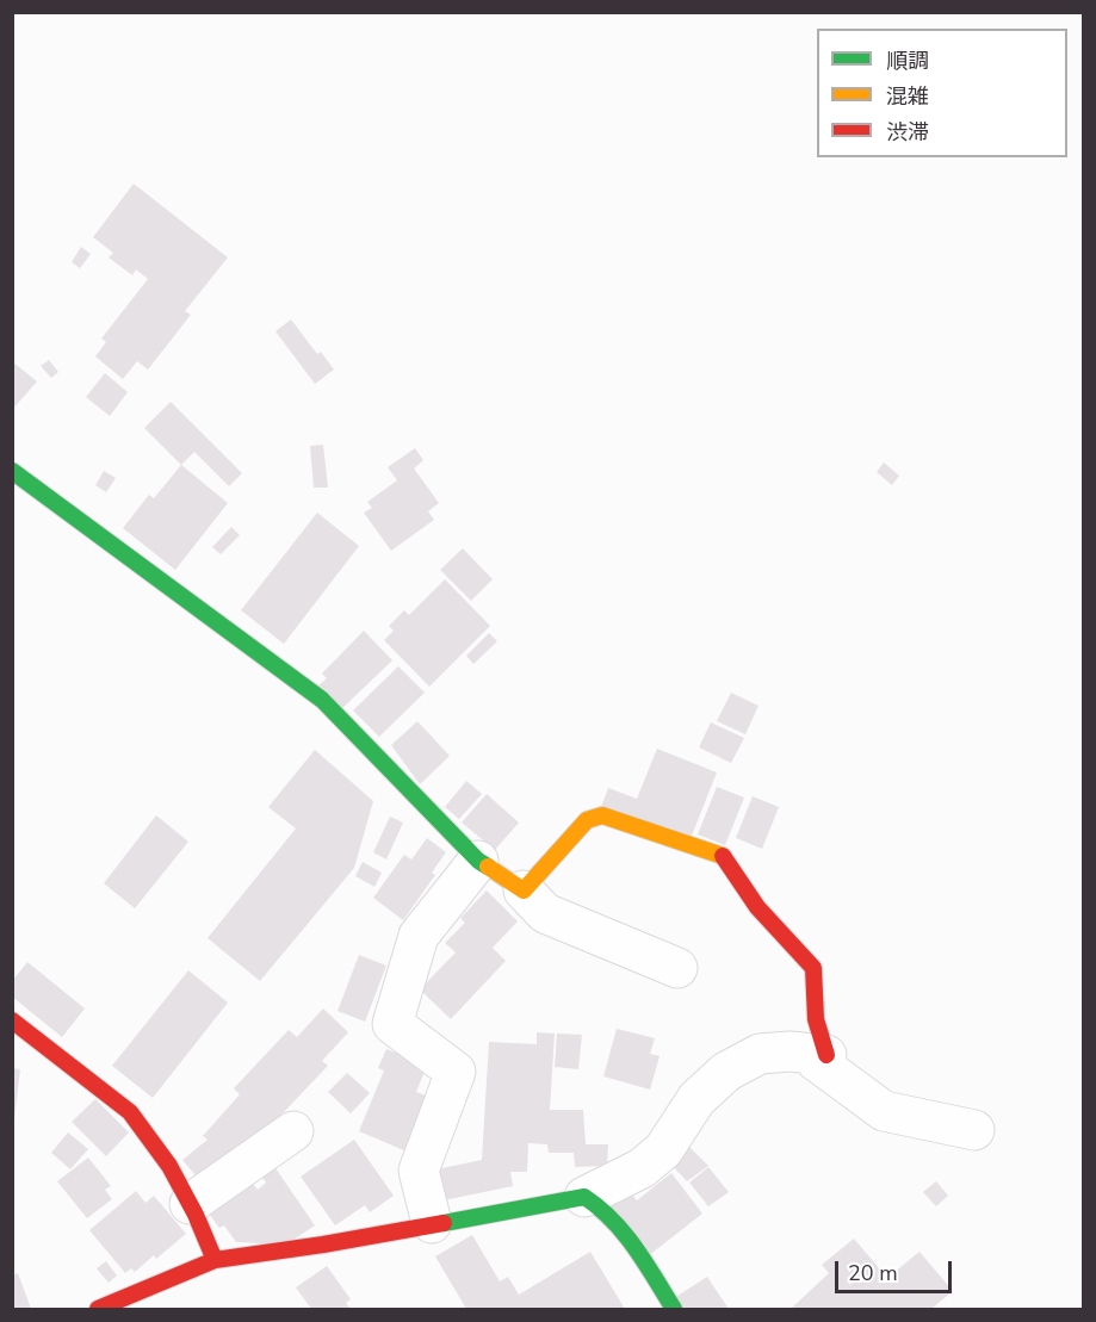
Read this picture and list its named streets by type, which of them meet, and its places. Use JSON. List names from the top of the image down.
{
  "legend": ["順調", "混雑", "渋滞"],
  "scale_bar": "20 m"
}
